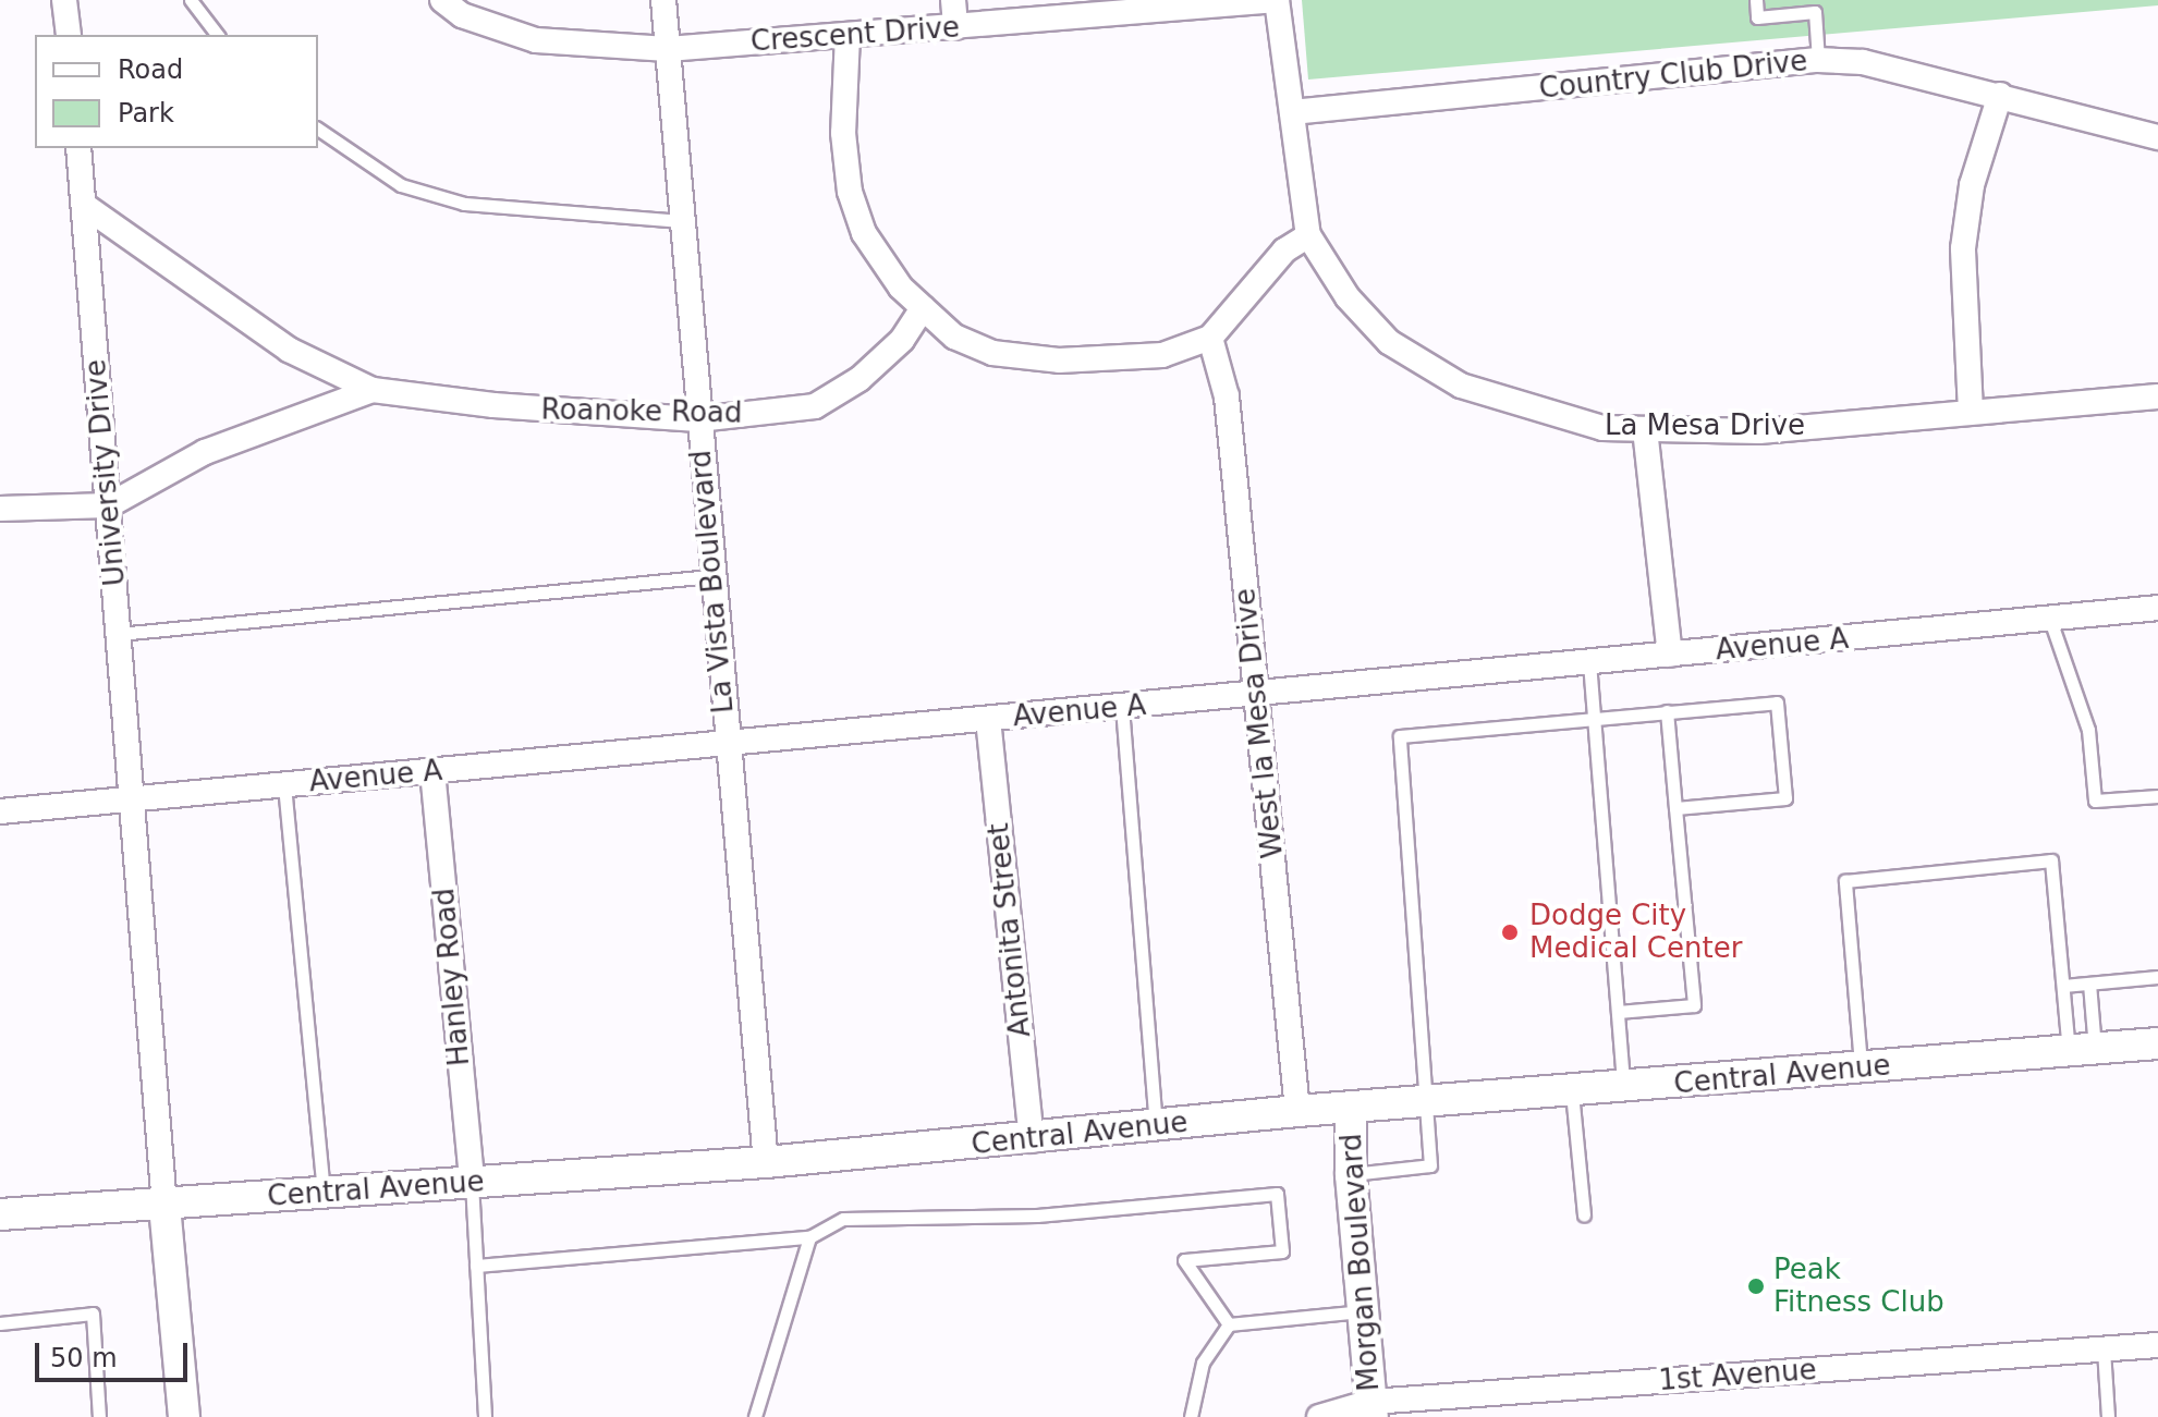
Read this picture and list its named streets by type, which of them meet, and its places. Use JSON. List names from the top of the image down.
{
  "streets": {
    "street": [
      "Crescent Drive",
      "Country Club Drive",
      "Roanoke Road",
      "La Mesa Drive",
      "University Drive",
      "La Vista Boulevard",
      "Avenue A",
      "West la Mesa Drive",
      "Antonita Street",
      "Hanley Road",
      "Central Avenue",
      "Morgan Boulevard",
      "1st Avenue"
    ]
  },
  "crossings": [
    ["Crescent Drive", "La Vista Boulevard"],
    ["Roanoke Road", "University Drive"],
    ["Roanoke Road", "La Vista Boulevard"],
    ["University Drive", "Avenue A"],
    ["University Drive", "Central Avenue"],
    ["La Vista Boulevard", "Avenue A"],
    ["La Vista Boulevard", "Central Avenue"],
    ["Avenue A", "West la Mesa Drive"],
    ["Avenue A", "Antonita Street"],
    ["Avenue A", "Hanley Road"],
    ["West la Mesa Drive", "Central Avenue"],
    ["Antonita Street", "Central Avenue"],
    ["Hanley Road", "Central Avenue"],
    ["Central Avenue", "Morgan Boulevard"],
    ["Morgan Boulevard", "1st Avenue"]
  ],
  "places": ["Dodge City Medical Center", "Peak Fitness Club"],
  "legend": ["Road", "Park"],
  "scale_bar": "50 m"
}
